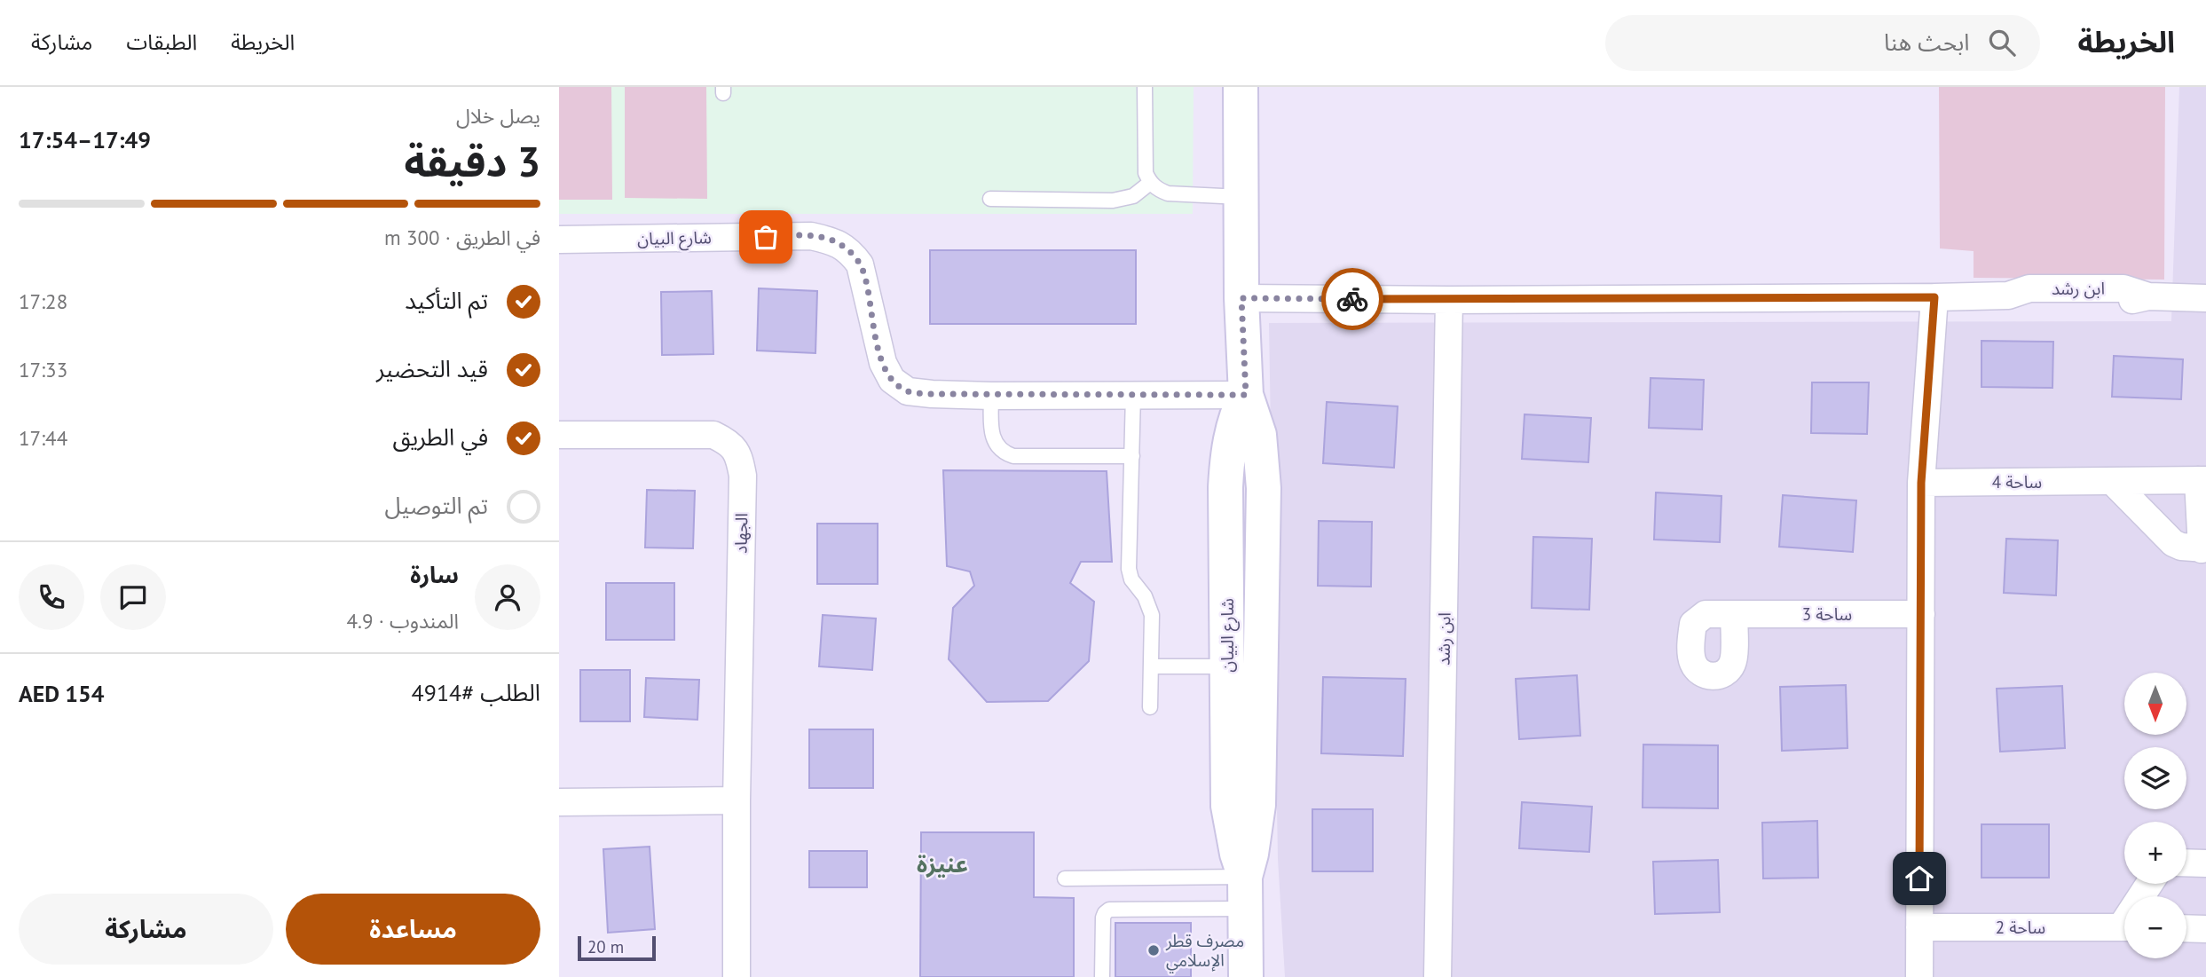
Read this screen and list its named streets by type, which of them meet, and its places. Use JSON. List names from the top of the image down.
{
  "streets": {
    "street": [
      "شارع البيان",
      "ابن رشد",
      "ساحة 4",
      "الجهاد",
      "ساحة 3",
      "ساحة 2"
    ]
  },
  "crossings": [
    ["شارع البيان", "ابن رشد"]
  ],
  "districts": ["عنيزة"],
  "places": ["مصرف قطر الإسلامي"],
  "scale_bar": "20 m",
  "north": "bottom",
  "page": {
    "header": "الخريطة",
    "search": "ابحث هنا",
    "nav": ["الخريطة", "الطبقات", "مشاركة"],
    "heading": ["3 دقيقة", "يصل خلال", "17:49–17:54"],
    "panel": [
      "سارة",
      "المندوب · 4.9",
      "الطلب #4914",
      "AED 154"
    ],
    "bar": "في الطريق · 300 m",
    "list": [
      ["تم التأكيد", "17:28"],
      ["قيد التحضير", "17:33"],
      ["في الطريق", "17:44"],
      "تم التوصيل"
    ],
    "map_buttons": ["+", "−"],
    "buttons": ["مساعدة", "مشاركة"],
    "scale": "20 m"
  }
}
